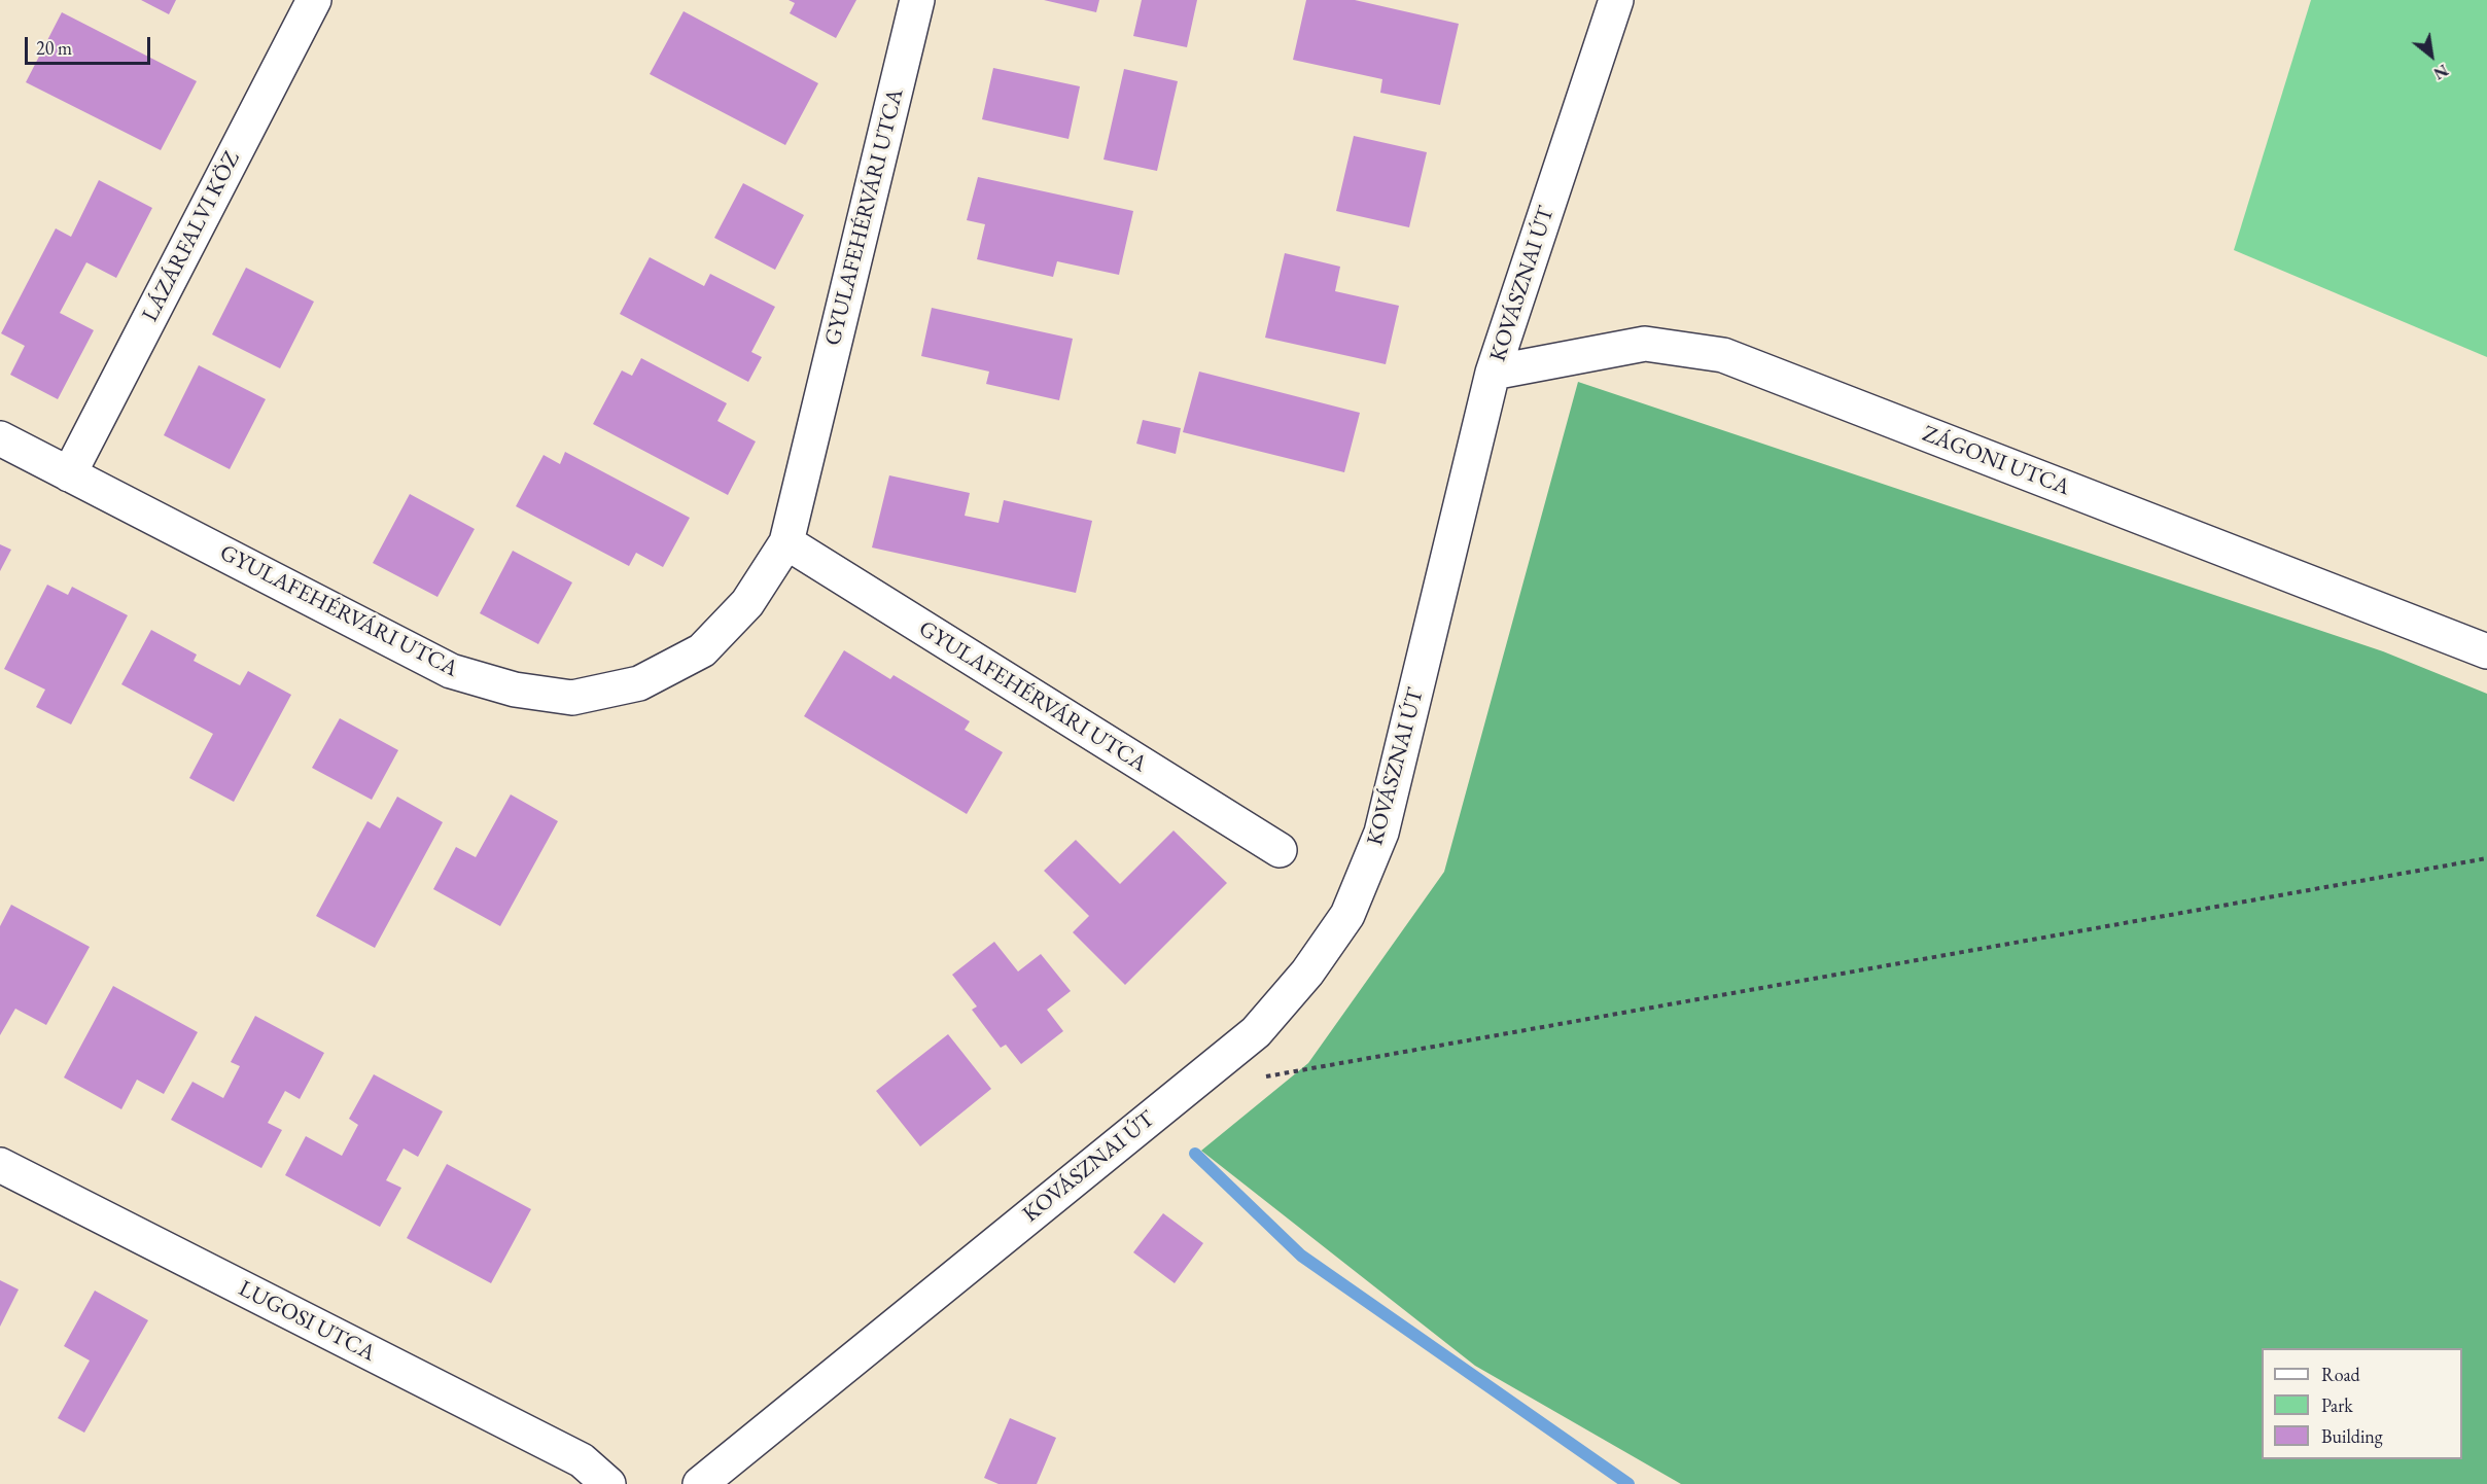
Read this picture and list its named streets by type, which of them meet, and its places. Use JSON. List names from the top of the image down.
{
  "streets": {
    "street": [
      "GYULAFEHÉRVÁRI UTCA",
      "LÁZÁRFALVI KÖZ",
      "KOVÁSZNAI ÚT",
      "ZÁGONI UTCA",
      "LUGOSI UTCA"
    ]
  },
  "crossings": [
    ["GYULAFEHÉRVÁRI UTCA", "LÁZÁRFALVI KÖZ"],
    ["KOVÁSZNAI ÚT", "ZÁGONI UTCA"]
  ],
  "legend": ["Road", "Park", "Building"],
  "scale_bar": "20 m",
  "north": "bottom right"
}
